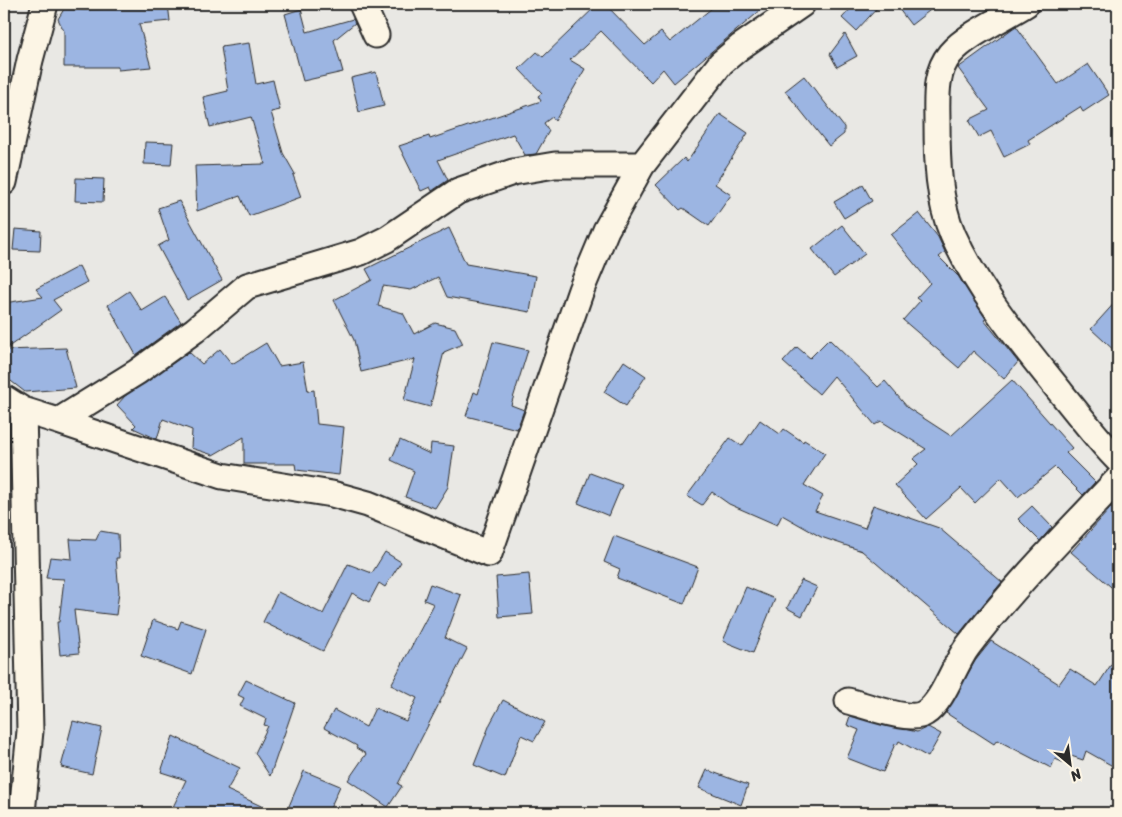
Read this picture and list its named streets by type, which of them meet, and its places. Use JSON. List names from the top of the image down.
{
  "north": "bottom right"
}
